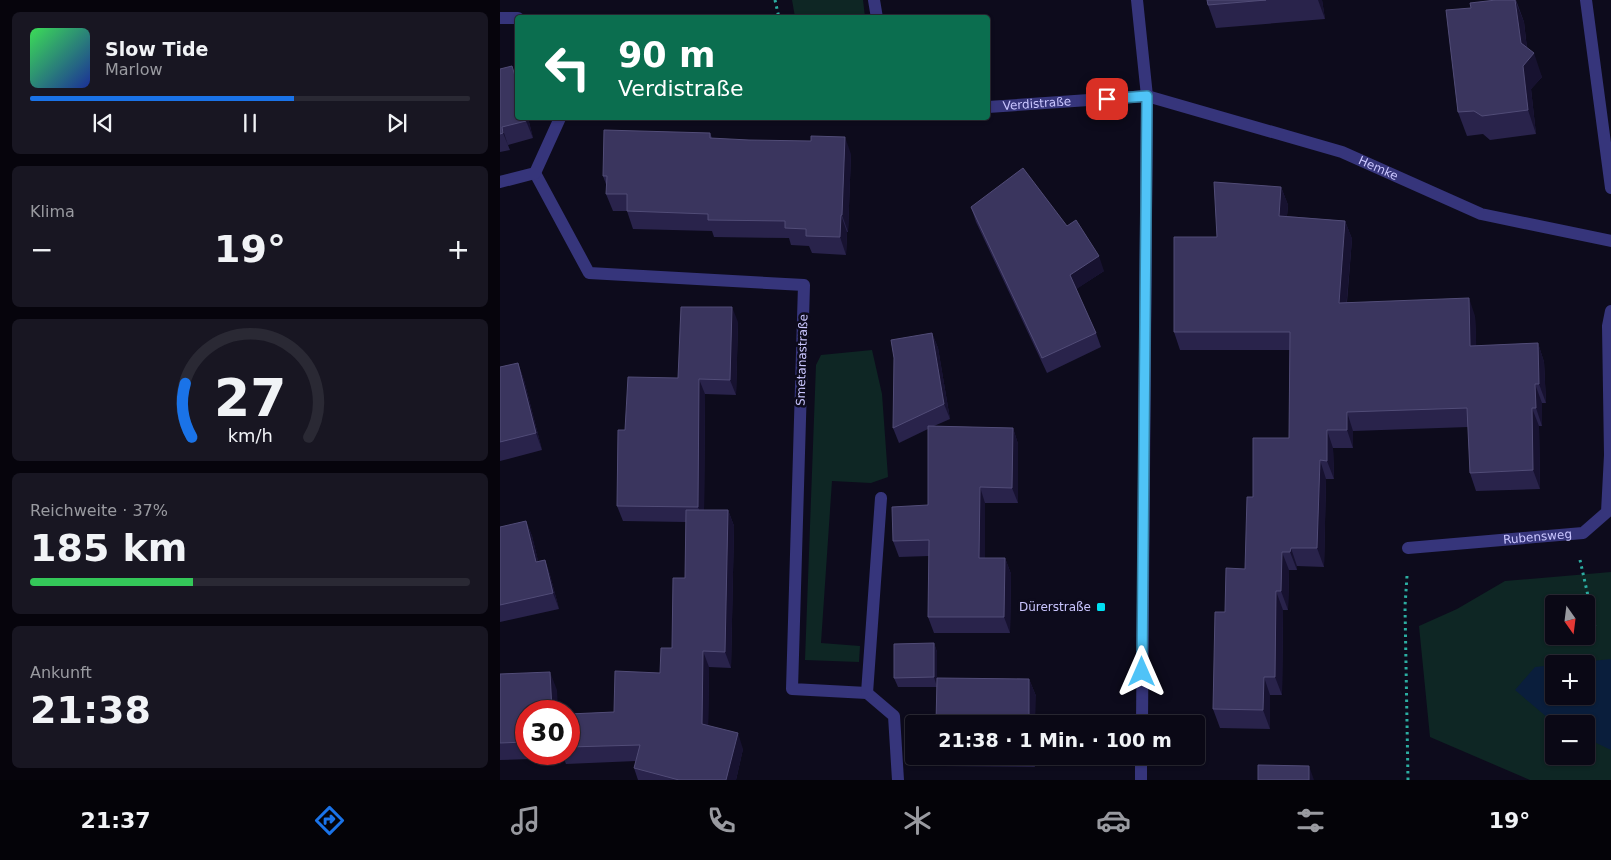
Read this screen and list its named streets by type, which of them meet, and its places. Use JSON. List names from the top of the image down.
{
  "streets": {
    "street": [
      "Verdistraße",
      "Hemke",
      "Smetanastraße",
      "Rubensweg"
    ]
  },
  "crossings": [
    ["Verdistraße", "Hemke"]
  ],
  "places": {
    "transit": ["Dürerstraße"]
  },
  "north": "bottom",
  "page": {
    "turn": ["90 m", "Verdistraße"],
    "song": ["Slow Tide", "Marlow"],
    "tile": [
      "Klima",
      ["Reichweite · 37%", "185 km"],
      ["Ankunft", "21:38"]
    ],
    "heat": ["−", "19°", "+"],
    "map_buttons": ["+", "−"],
    "limit": "30",
    "trip": "21:38 · 1 Min. · 100 m",
    "tabs": ["21:37", "19°"],
    "gauge": ["27", "km/h"]
  }
}
